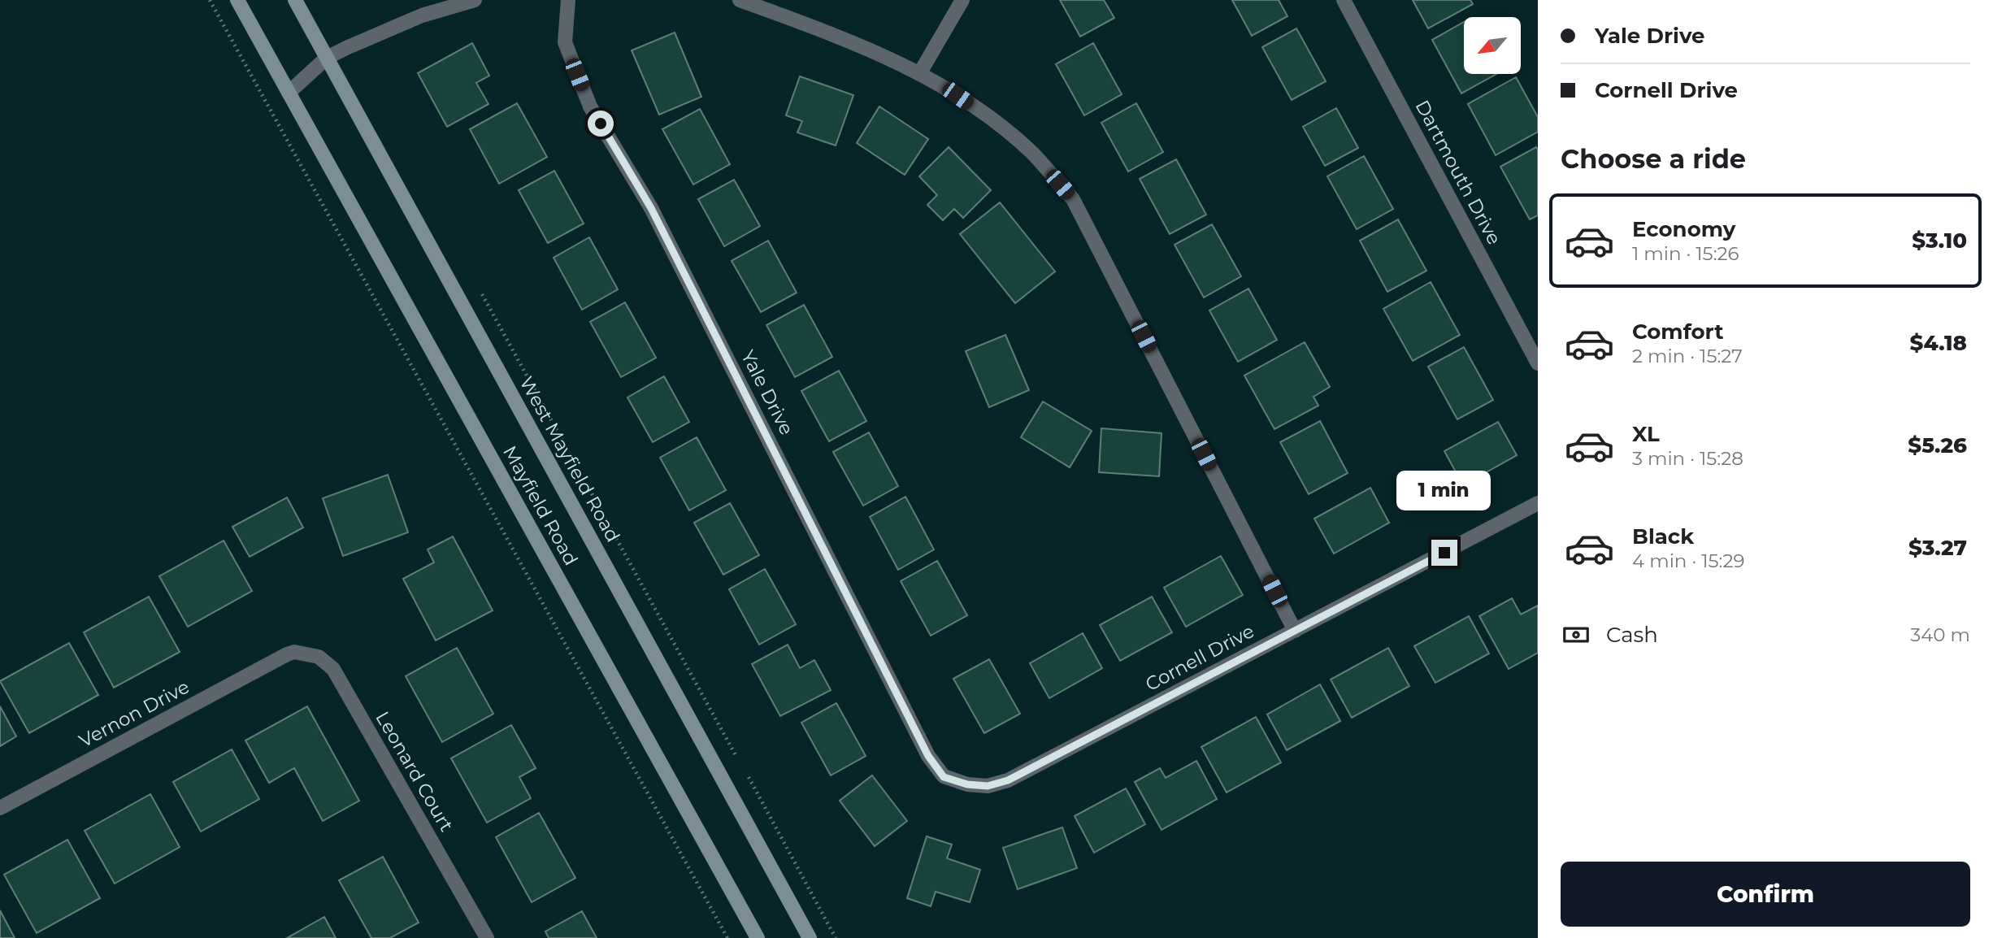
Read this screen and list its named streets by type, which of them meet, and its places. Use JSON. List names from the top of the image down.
{
  "streets": {
    "main road": ["West Mayfield Road", "Mayfield Road"],
    "street": [
      "Dartmouth Drive",
      "Yale Drive",
      "Cornell Drive",
      "Vernon Drive",
      "Leonard Court"
    ]
  },
  "crossings": [
    ["Yale Drive", "Cornell Drive"],
    ["Vernon Drive", "Leonard Court"]
  ],
  "north": "bottom left",
  "page": {
    "banner": ["Yale Drive", "Cornell Drive"],
    "heading": "Choose a ride",
    "list": [
      {
        "name": "Economy",
        "note": "1 min · 15:26",
        "value": "$3.10"
      },
      {
        "name": "Comfort",
        "note": "2 min · 15:27",
        "value": "$4.18"
      },
      {
        "name": "XL",
        "note": "3 min · 15:28",
        "value": "$5.26"
      },
      {
        "name": "Black",
        "note": "4 min · 15:29",
        "value": "$3.27"
      }
    ],
    "bubble": "1 min",
    "pay": ["Cash", "340 m"],
    "buttons": "Confirm"
  }
}
